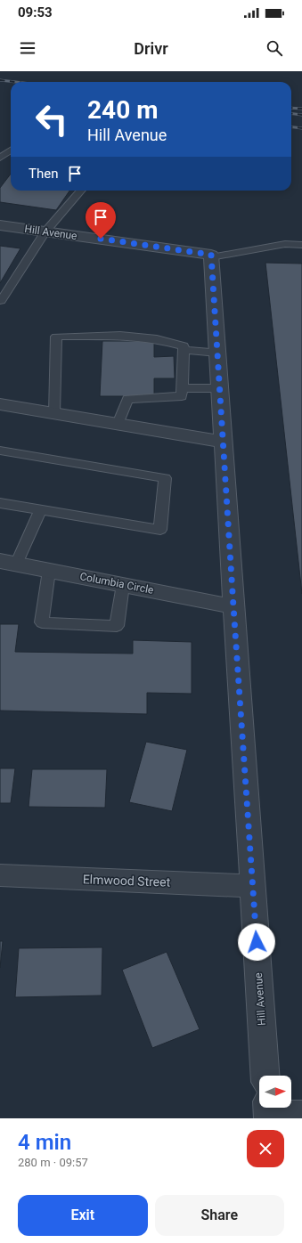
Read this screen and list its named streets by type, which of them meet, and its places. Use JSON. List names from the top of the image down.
{
  "streets": {
    "street": ["Hill Avenue", "Columbia Circle", "Elmwood Street"]
  },
  "crossings": [
    ["Hill Avenue", "Columbia Circle"],
    ["Hill Avenue", "Elmwood Street"]
  ],
  "north": "right",
  "page": {
    "status": "09:53",
    "header": "Drivr",
    "turn": ["240 m", "Hill Avenue"],
    "then": "Then",
    "heading": ["4 min", "280 m · 09:57"],
    "buttons": ["Exit", "Share"]
  }
}
